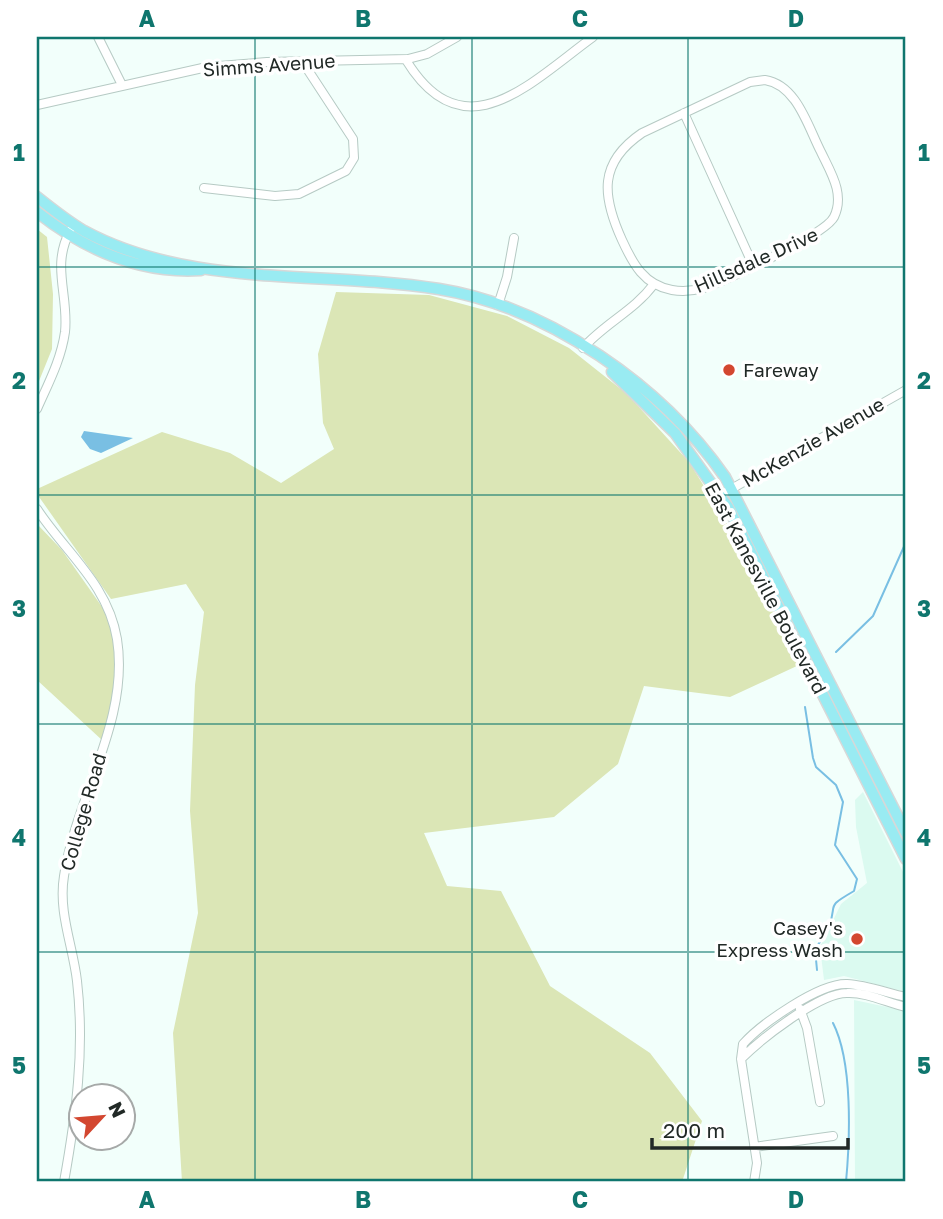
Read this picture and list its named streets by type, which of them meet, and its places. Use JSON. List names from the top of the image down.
{
  "streets": {
    "main road": ["East Kanesville Boulevard"],
    "street": [
      "Simms Avenue",
      "Hillsdale Drive",
      "McKenzie Avenue",
      "College Road"
    ]
  },
  "crossings": [
    ["McKenzie Avenue", "East Kanesville Boulevard"]
  ],
  "places": ["Fareway", "Casey's Express Wash"],
  "scale_bar": "200 m",
  "north": "top right",
  "grid": {
    "columns": [
      "A",
      "B",
      "C",
      "D"
    ],
    "rows": [
      "1",
      "2",
      "3",
      "4",
      "5"
    ]
  }
}
